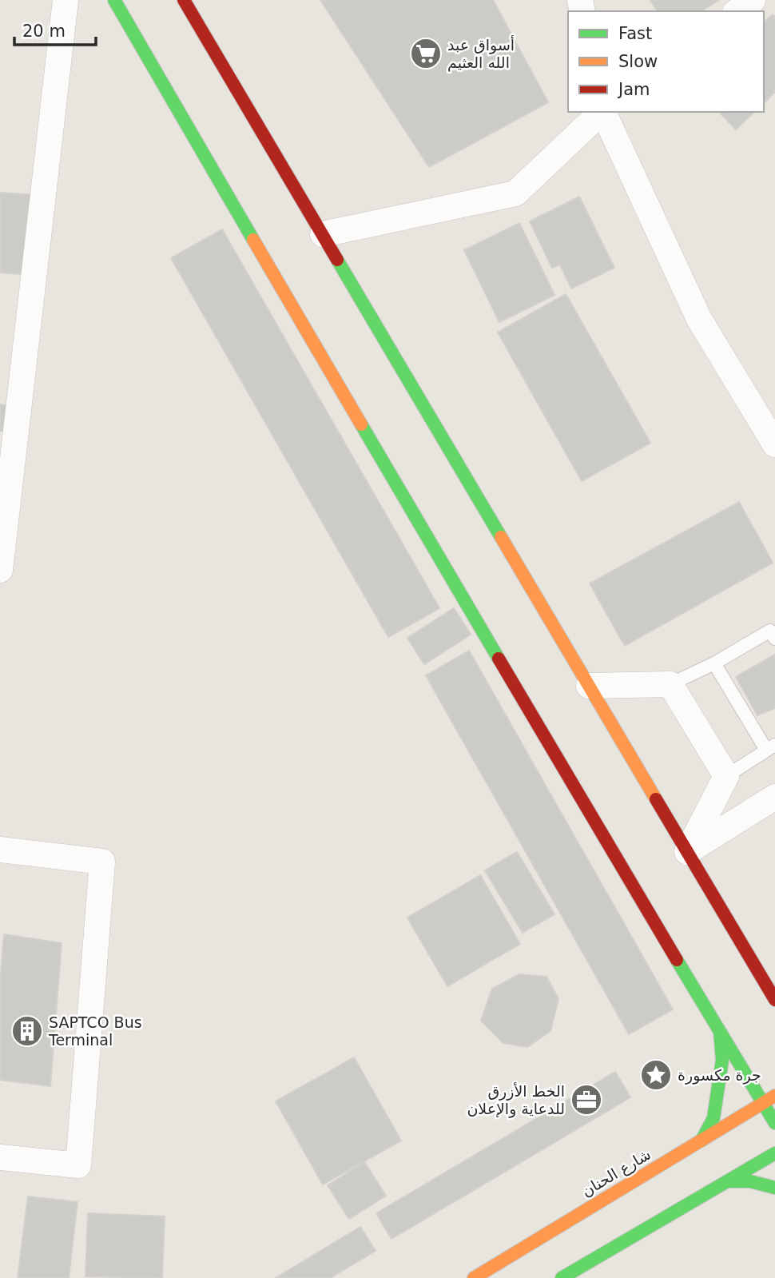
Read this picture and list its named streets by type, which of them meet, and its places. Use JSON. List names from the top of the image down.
{
  "streets": {
    "main road": ["شارع الحنان"]
  },
  "places": {
    "supermarket": ["أسواق عبد الله العثيم"],
    "building": ["SAPTCO Bus Terminal"],
    "place": ["جرة مكسورة"],
    "office": ["الخط الأزرق للدعاية والإعلان"]
  },
  "legend": ["Fast", "Slow", "Jam"],
  "scale_bar": "20 m"
}
